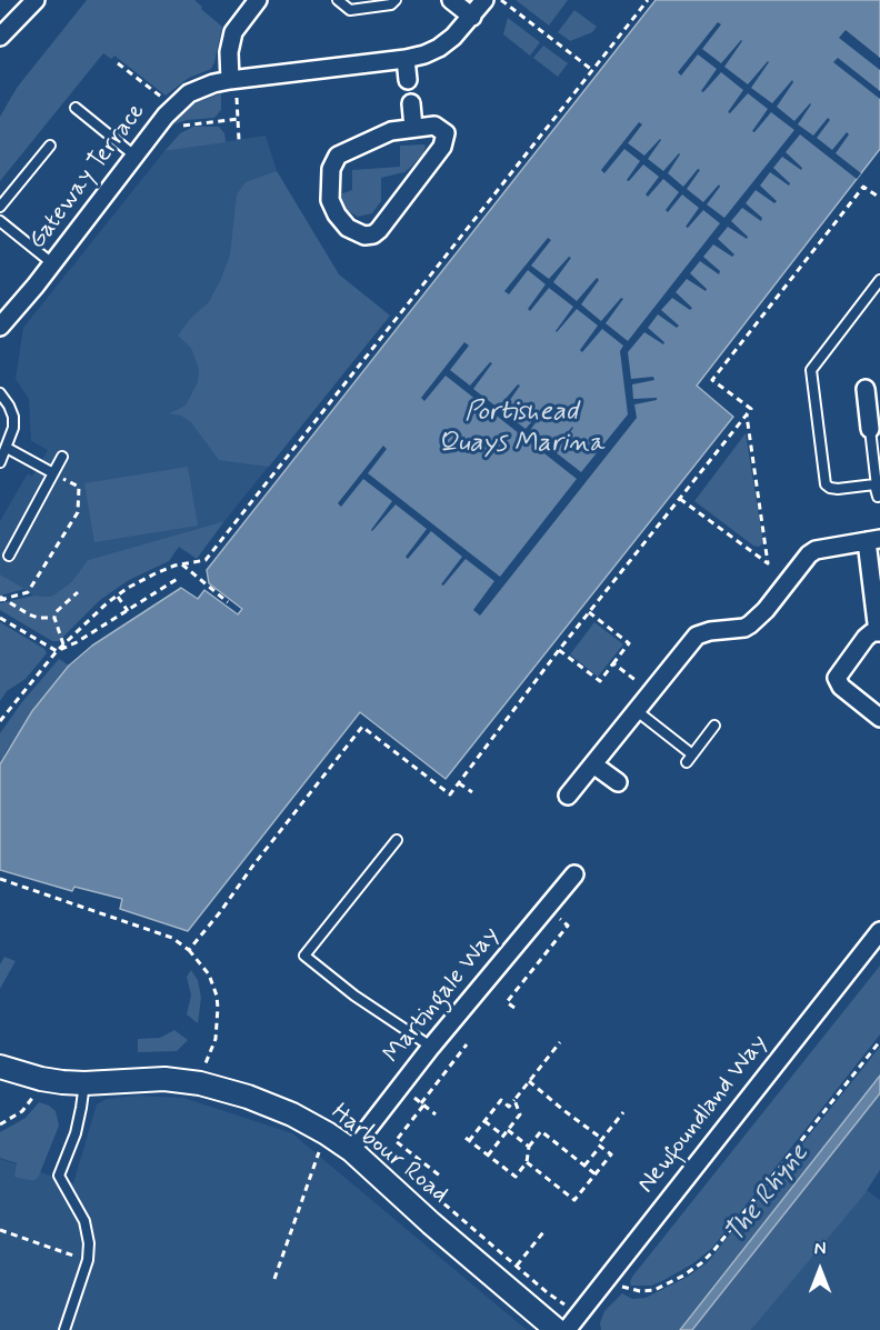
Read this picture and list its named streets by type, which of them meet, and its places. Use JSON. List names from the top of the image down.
{
  "streets": {
    "street": [
      "Gateway Terrace",
      "Martingale Way",
      "Newfoundland Way",
      "Harbour Road"
    ]
  },
  "crossings": [
    ["Martingale Way", "Harbour Road"]
  ],
  "water": ["Portishead Quays Marina", "The Rhyne"],
  "north": "top"
}
